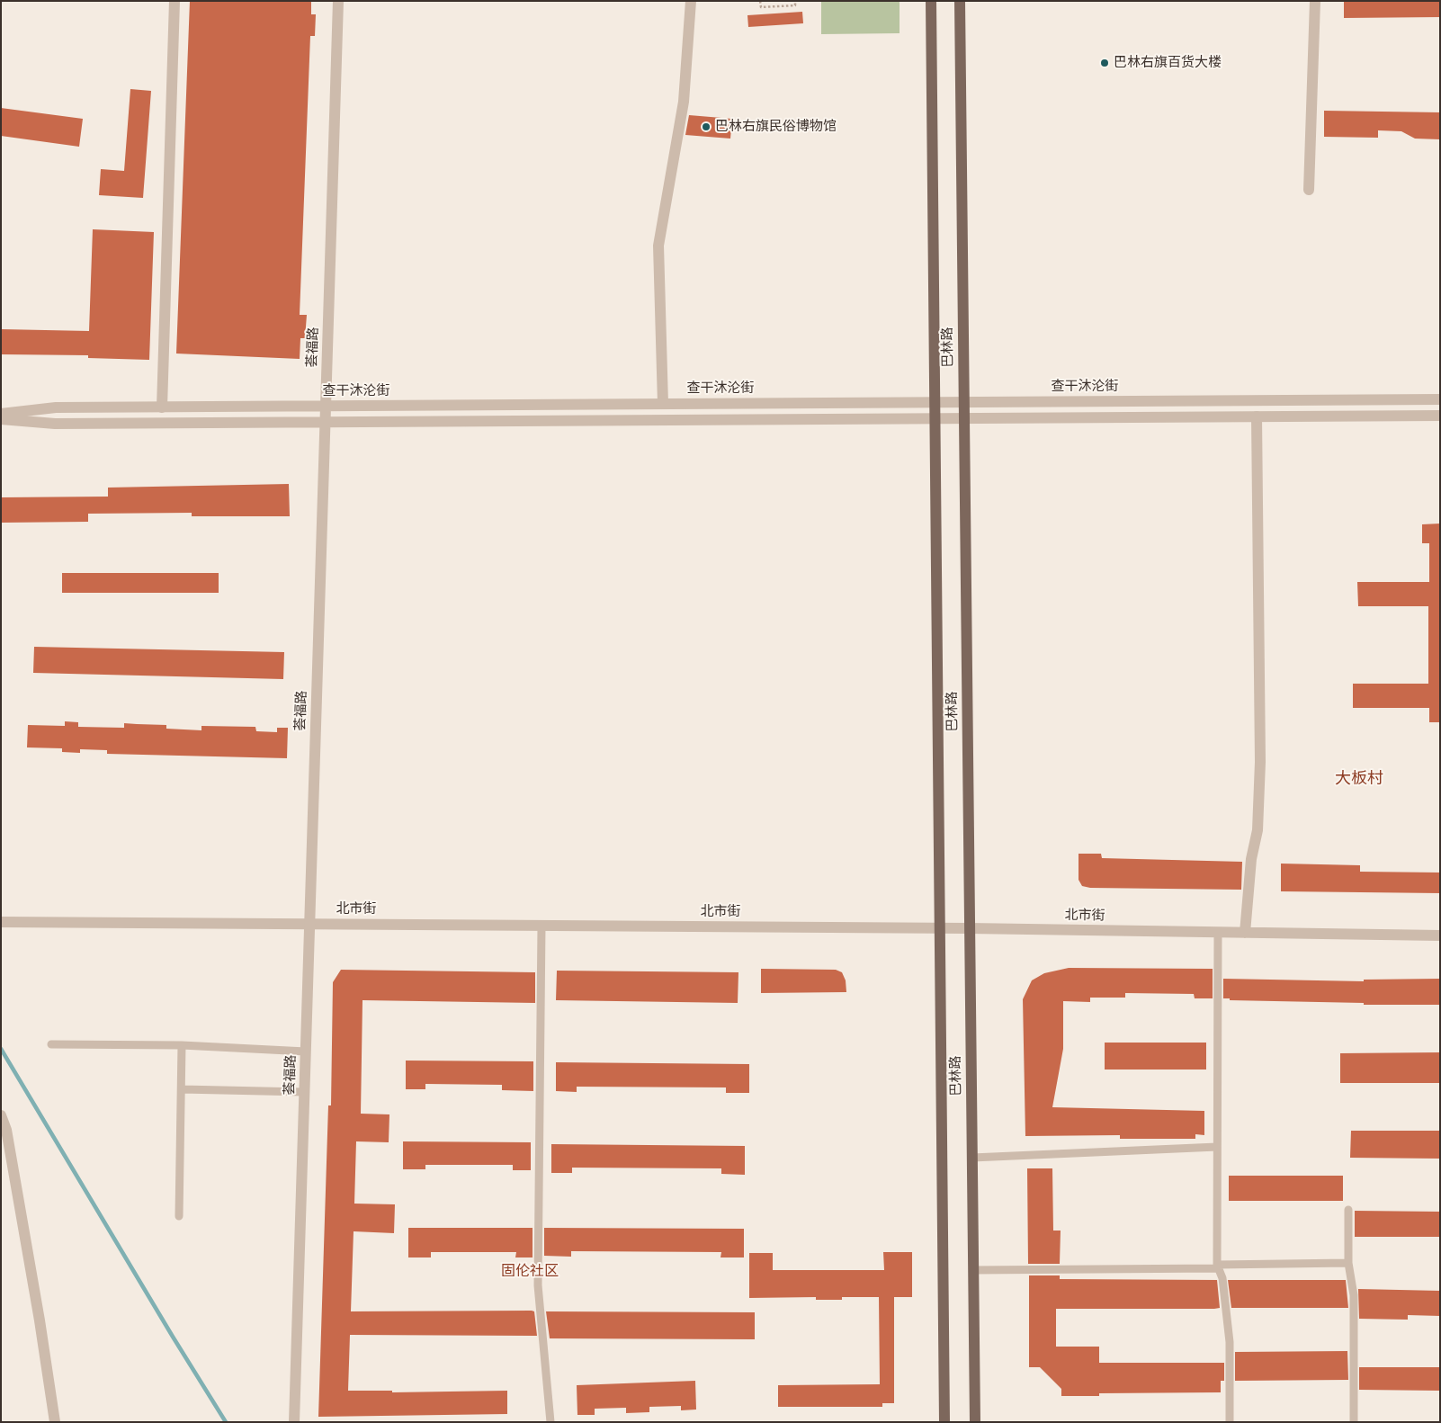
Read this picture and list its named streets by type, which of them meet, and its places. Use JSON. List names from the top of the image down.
{
  "streets": {
    "main road": ["巴林路"],
    "street": ["荟福路", "查干沐沦街", "北市街"]
  },
  "crossings": [
    ["荟福路", "查干沐沦街"],
    ["荟福路", "北市街"],
    ["巴林路", "查干沐沦街"],
    ["巴林路", "北市街"]
  ],
  "districts": ["大板村", "固伦社区"],
  "places": ["巴林右旗百货大楼", "巴林右旗民俗博物馆"]
}
